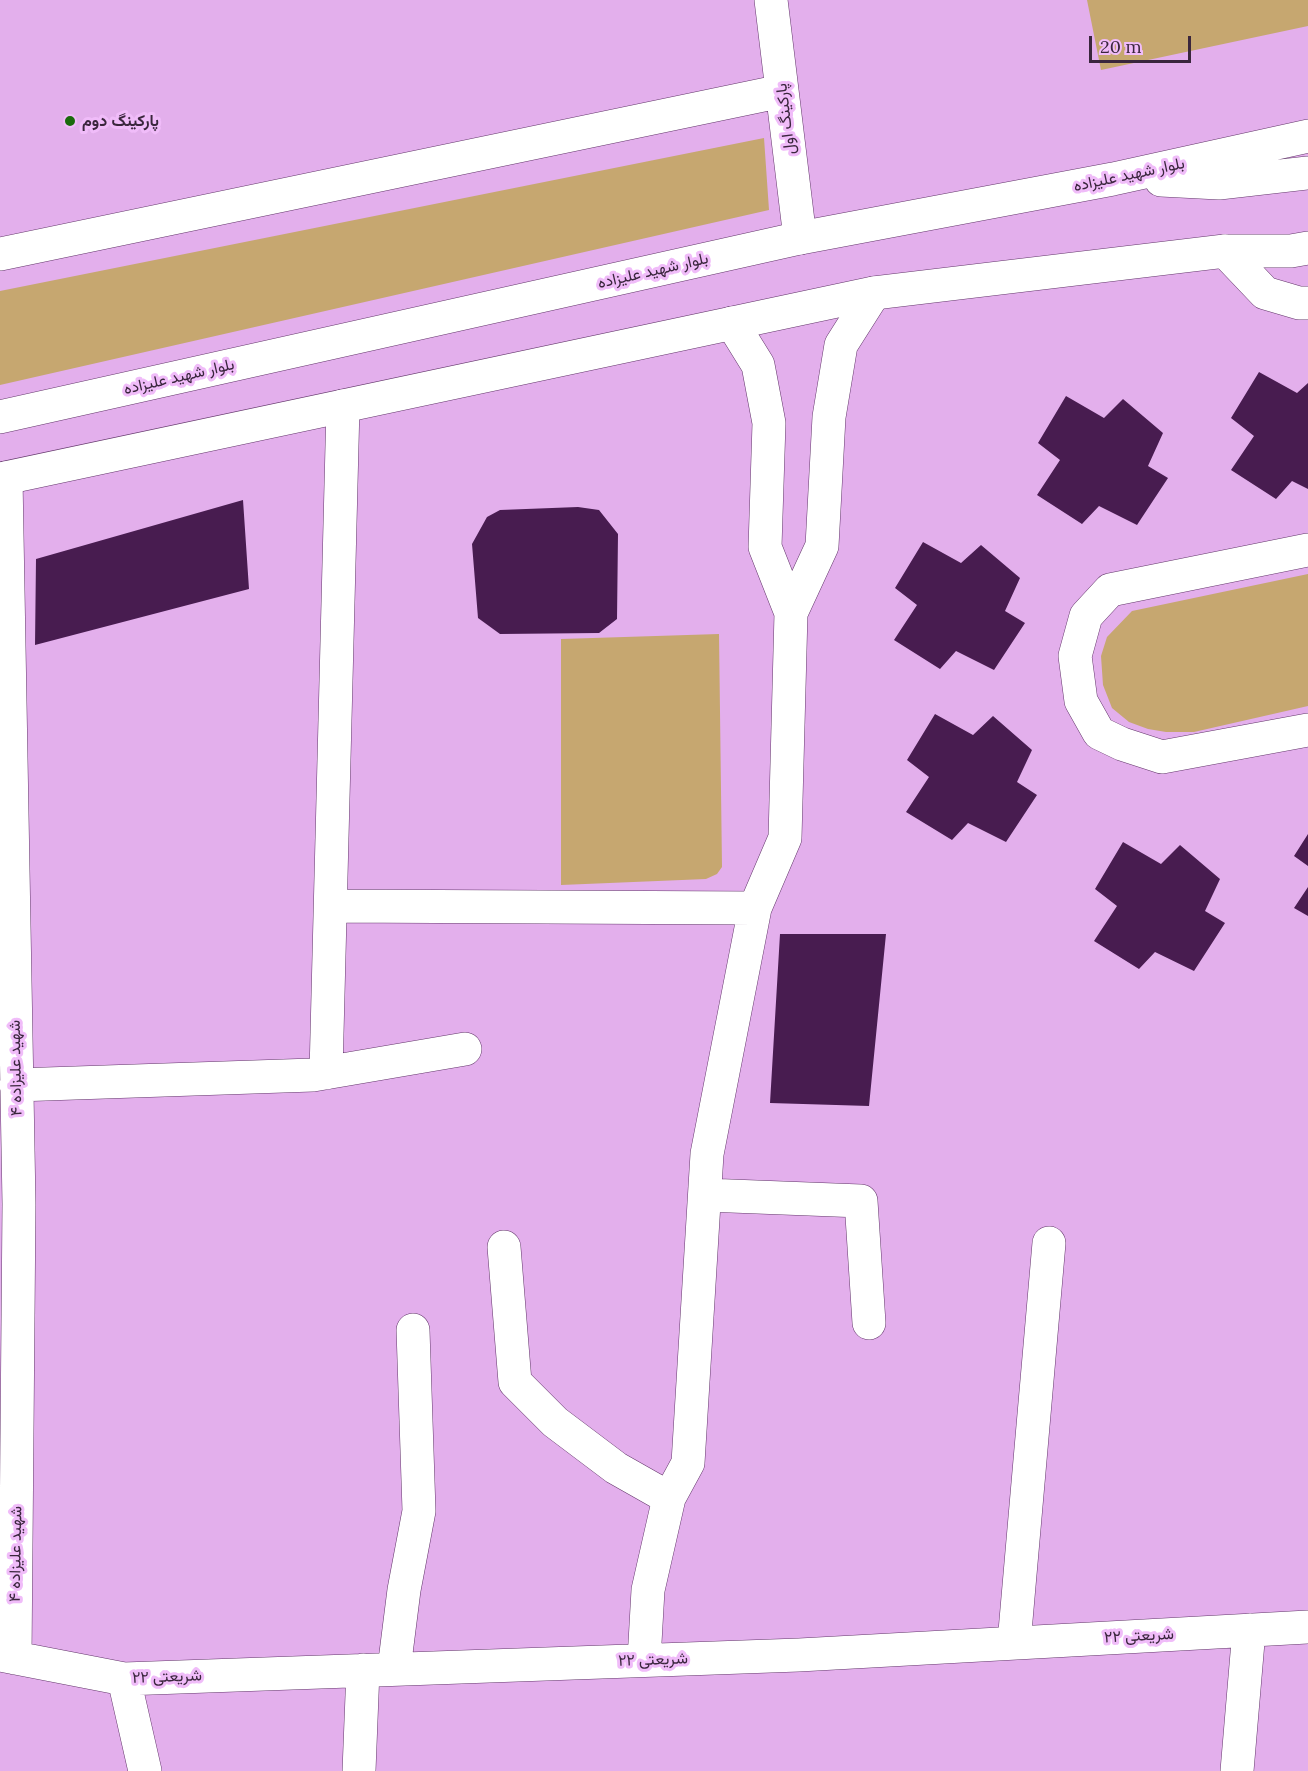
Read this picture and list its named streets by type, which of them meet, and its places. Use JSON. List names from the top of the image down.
{
  "streets": {
    "street": [
      "پارکینگ اول",
      "بلوار شهید علیزاده",
      "شهید علیزاده ۴",
      "شریعتی ۲۲"
    ]
  },
  "crossings": [
    ["پارکینگ اول", "بلوار شهید علیزاده"],
    ["شهید علیزاده ۴", "شریعتی ۲۲"]
  ],
  "places": ["پارکینگ دوم"],
  "scale_bar": "20 m"
}
